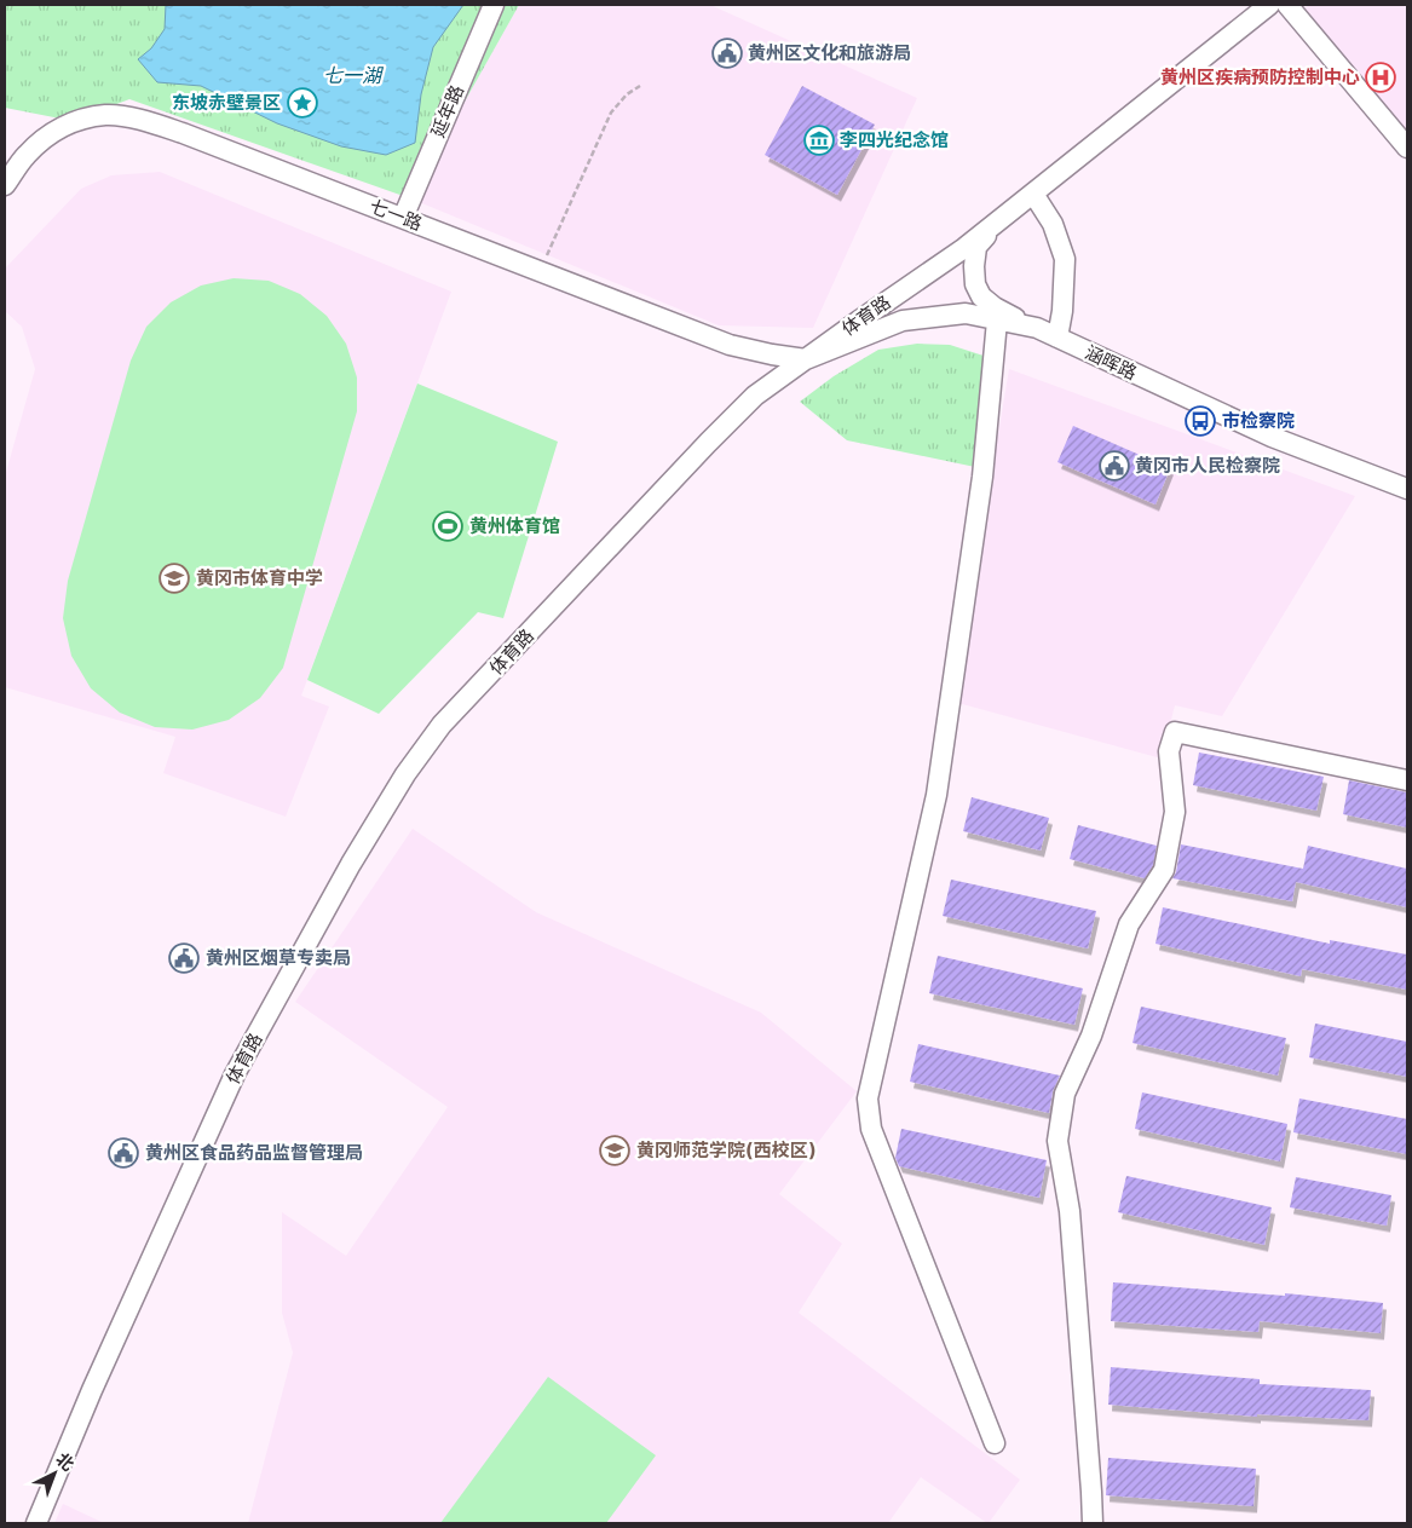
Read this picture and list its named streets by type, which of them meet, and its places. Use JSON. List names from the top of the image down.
{
  "streets": {
    "street": [
      "延年路",
      "七一路",
      "体育路",
      "涵晖路"
    ]
  },
  "crossings": [
    ["延年路", "七一路"],
    ["七一路", "体育路"],
    ["七一路", "涵晖路"],
    ["体育路", "涵晖路"]
  ],
  "water": ["七一湖"],
  "places": {
    "public building": [
      "黄州区文化和旅游局",
      "黄冈市人民检察院",
      "黄州区烟草专卖局",
      "黄州区食品药品监督管理局"
    ],
    "hospital": ["黄州区疾病预防控制中心"],
    "place": ["东坡赤壁景区"],
    "museum": ["李四光纪念馆"],
    "bus stop": ["市检察院"],
    "sports": ["黄州体育馆"],
    "school or university": ["黄冈市体育中学", "黄冈师范学院(西校区)"]
  },
  "north": "top right"
}
